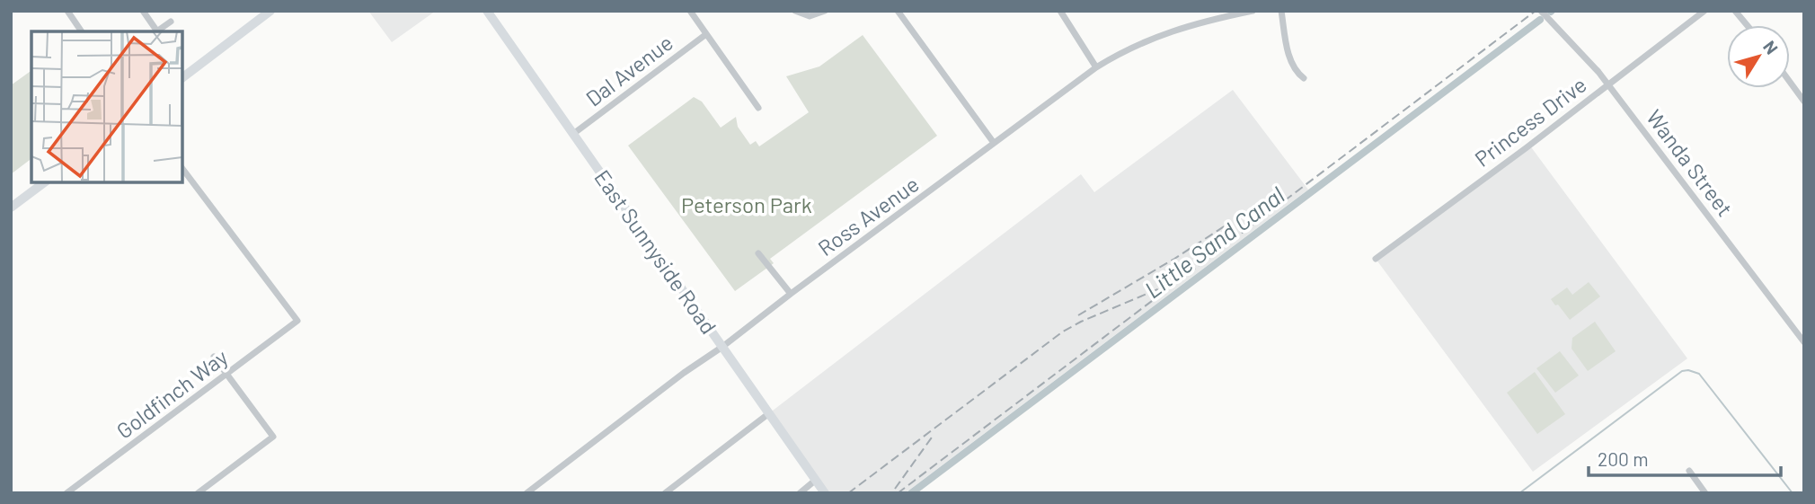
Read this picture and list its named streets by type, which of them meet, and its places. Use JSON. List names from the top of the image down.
{
  "streets": {
    "main road": ["East Sunnyside Road"],
    "street": [
      "Dal Avenue",
      "Princess Drive",
      "Wanda Street",
      "Ross Avenue",
      "Goldfinch Way"
    ]
  },
  "crossings": [
    ["Dal Avenue", "East Sunnyside Road"],
    ["Princess Drive", "Wanda Street"],
    ["Ross Avenue", "East Sunnyside Road"]
  ],
  "water": ["Little Sand Canal"],
  "parks": ["Peterson Park"],
  "scale_bar": "200 m",
  "north": "top right"
}
